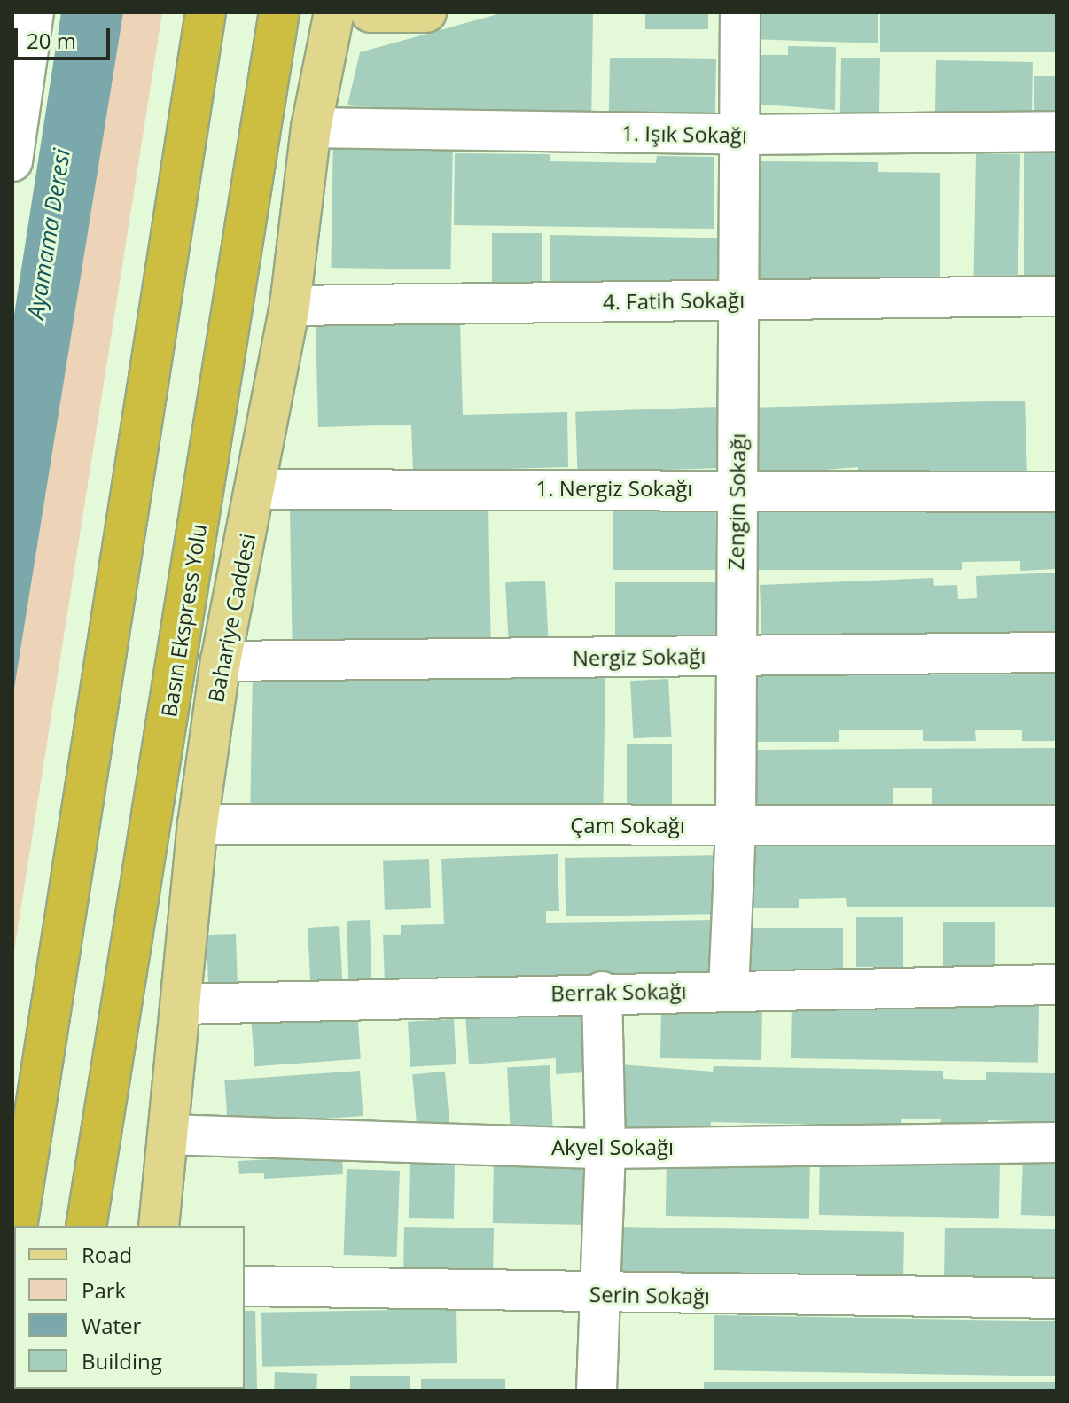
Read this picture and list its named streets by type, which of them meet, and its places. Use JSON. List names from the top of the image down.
{
  "streets": {
    "highway": ["Basın Ekspress Yolu"],
    "main road": ["Bahariye Caddesi"],
    "street": [
      "1. Işık Sokağı",
      "4. Fatih Sokağı",
      "1. Nergiz Sokağı",
      "Zengin Sokağı",
      "Nergiz Sokağı",
      "Çam Sokağı",
      "Berrak Sokağı",
      "Akyel Sokağı",
      "Serin Sokağı"
    ]
  },
  "crossings": [
    ["1. Işık Sokağı", "Zengin Sokağı"],
    ["1. Işık Sokağı", "Bahariye Caddesi"],
    ["4. Fatih Sokağı", "Zengin Sokağı"],
    ["4. Fatih Sokağı", "Bahariye Caddesi"],
    ["1. Nergiz Sokağı", "Zengin Sokağı"],
    ["1. Nergiz Sokağı", "Bahariye Caddesi"],
    ["Zengin Sokağı", "Nergiz Sokağı"],
    ["Zengin Sokağı", "Çam Sokağı"],
    ["Zengin Sokağı", "Berrak Sokağı"],
    ["Bahariye Caddesi", "Nergiz Sokağı"],
    ["Bahariye Caddesi", "Çam Sokağı"],
    ["Bahariye Caddesi", "Berrak Sokağı"],
    ["Bahariye Caddesi", "Akyel Sokağı"]
  ],
  "water": ["Ayamama Deresi"],
  "legend": [
    "Road",
    "Park",
    "Water",
    "Building"
  ],
  "scale_bar": "20 m"
}
